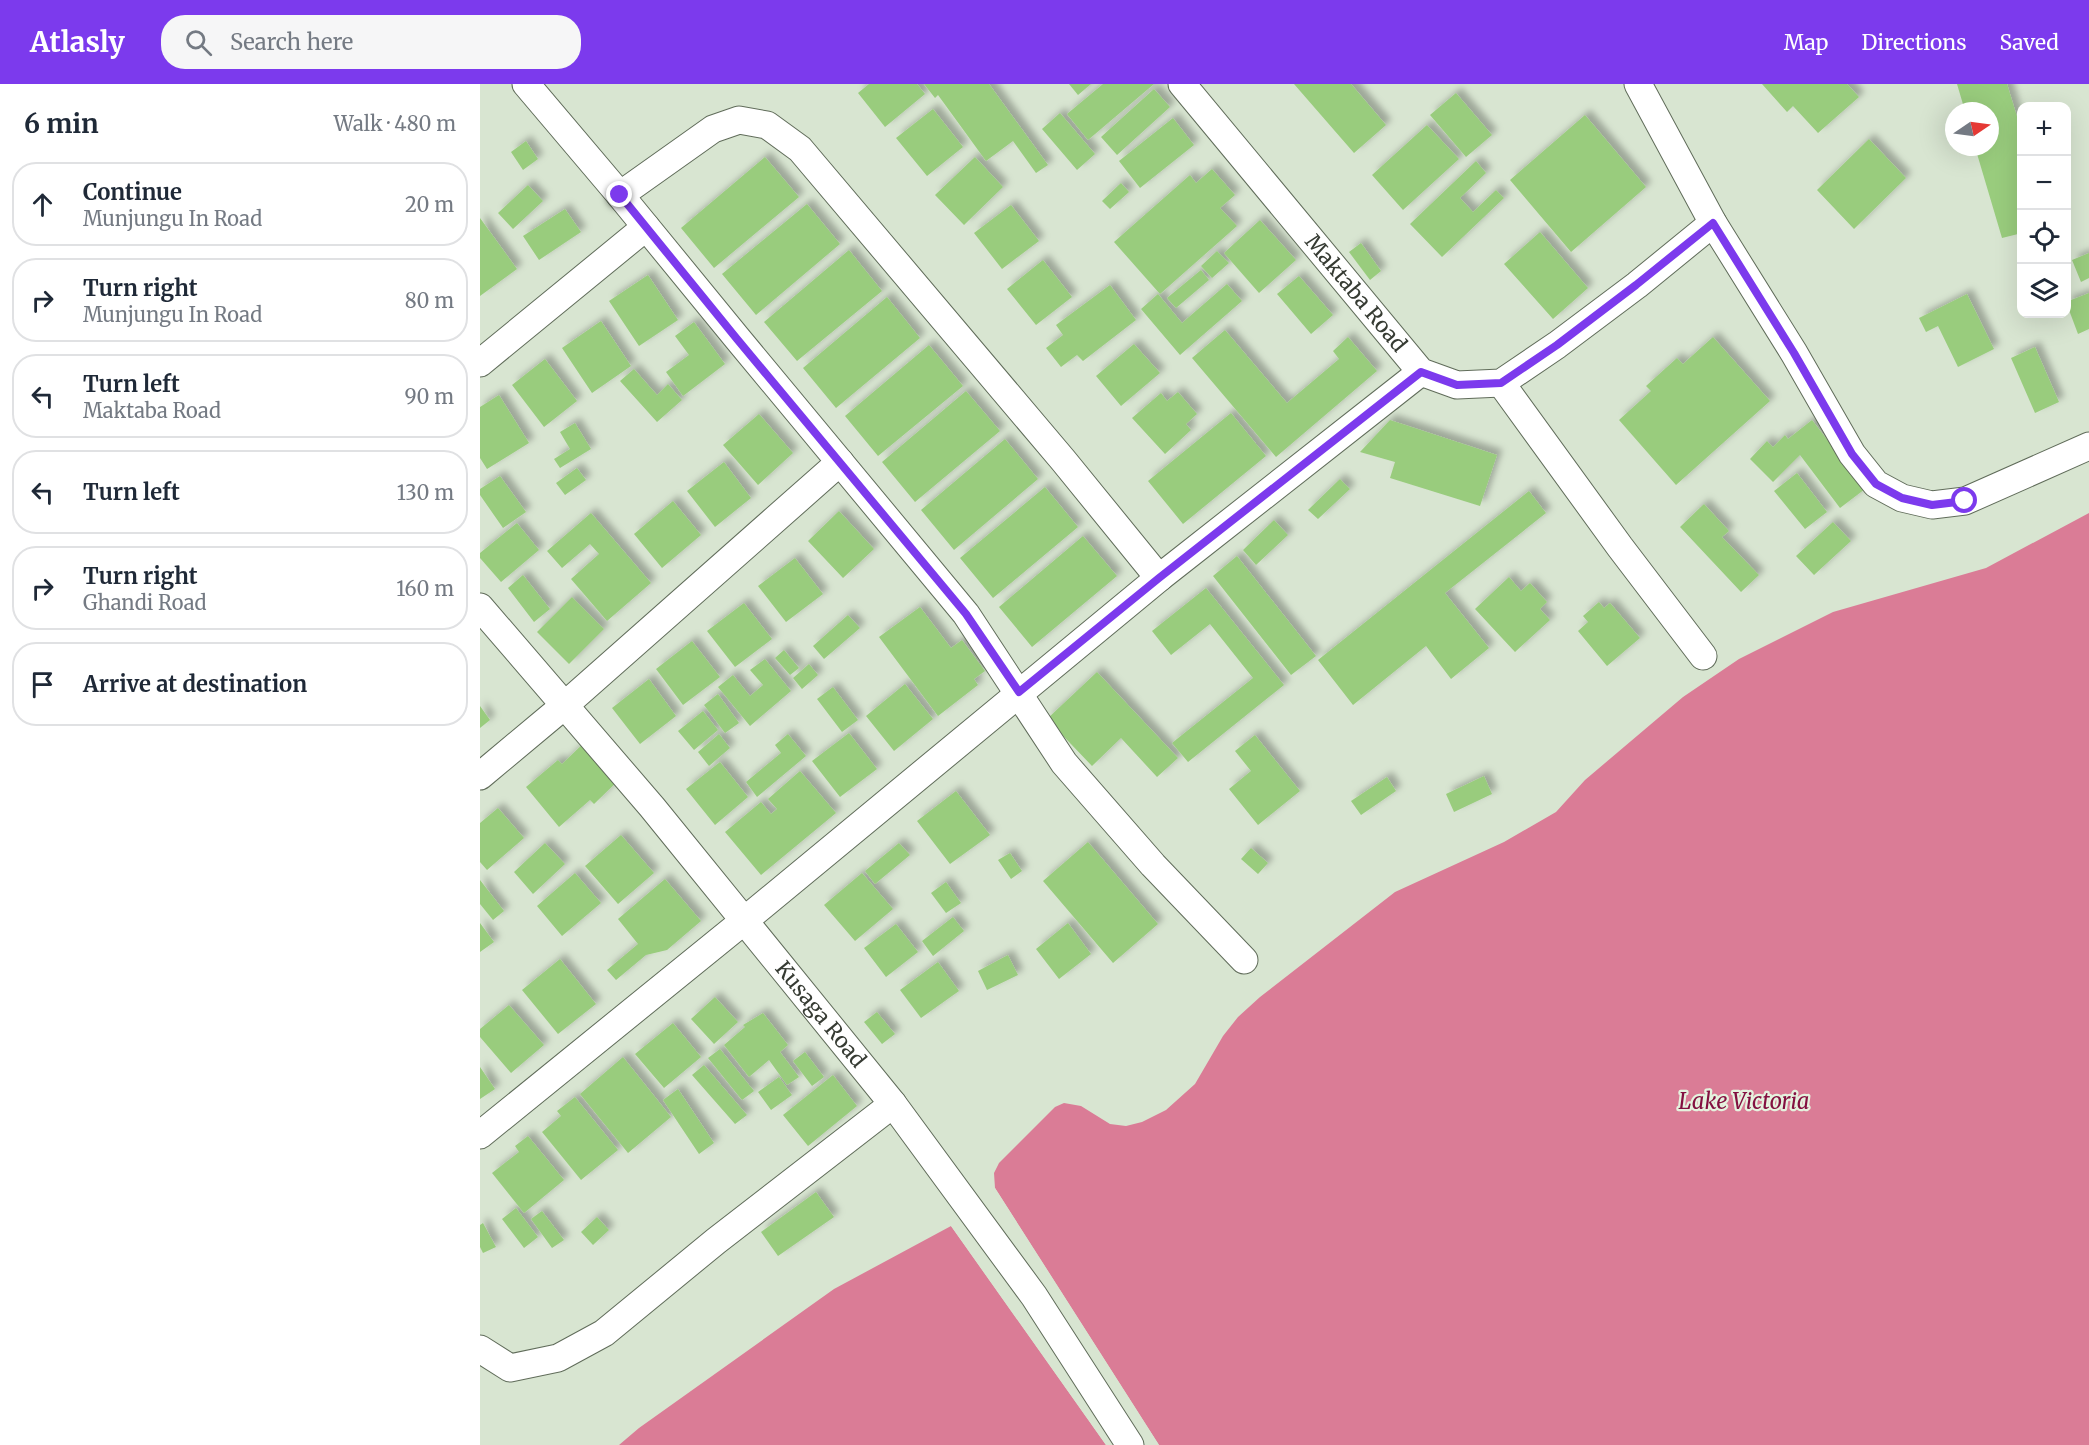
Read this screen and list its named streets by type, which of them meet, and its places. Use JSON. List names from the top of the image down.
{
  "streets": {
    "street": ["Maktaba Road", "Kusaga Road"]
  },
  "water": ["Lake Victoria"],
  "north": "right",
  "page": {
    "header": "Atlasly",
    "search": "Search here",
    "nav": ["Map", "Directions", "Saved"],
    "heading": ["6 min", "Walk · 480 m"],
    "map_buttons": ["+", "−"],
    "list": [
      ["Continue", "Munjungu In Road", "20 m"],
      ["Turn right", "Munjungu In Road", "80 m"],
      ["Turn left", "Maktaba Road", "90 m"],
      ["Turn left", "130 m"],
      ["Turn right", "Ghandi Road", "160 m"],
      "Arrive at destination"
    ]
  }
}
